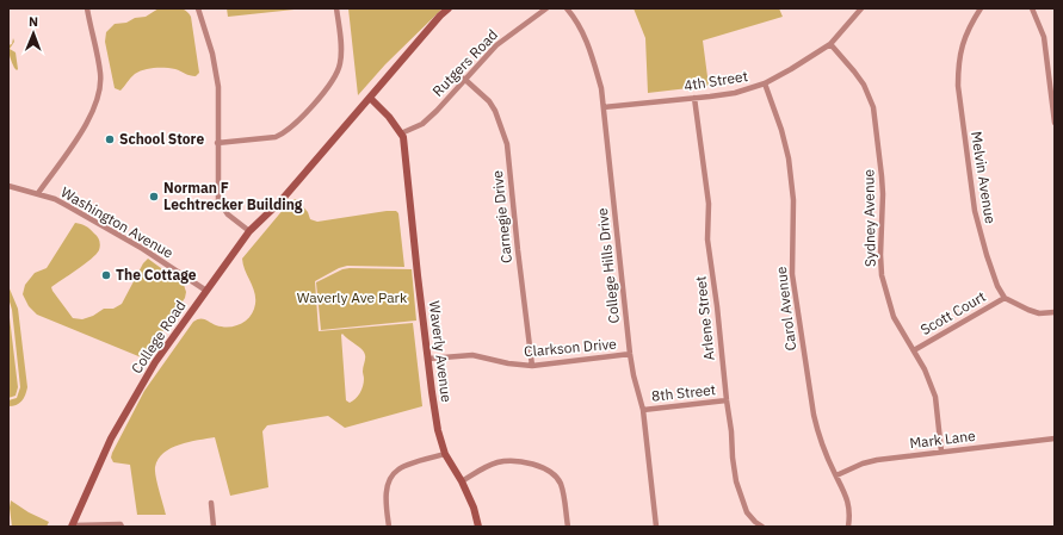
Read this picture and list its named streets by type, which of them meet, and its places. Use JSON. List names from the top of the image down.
{
  "streets": {
    "street": [
      "Rutgers Road",
      "4th Street",
      "Melvin Avenue",
      "Carnegie Drive",
      "Sydney Avenue",
      "Washington Avenue",
      "College Hills Drive",
      "Carol Avenue",
      "Scott Court",
      "Arlene Street",
      "College Road",
      "Clarkson Drive",
      "Waverly Avenue",
      "8th Street",
      "Mark Lane"
    ]
  },
  "crossings": [
    ["Rutgers Road", "Carnegie Drive"],
    ["Rutgers Road", "Waverly Avenue"],
    ["4th Street", "Sydney Avenue"],
    ["4th Street", "College Hills Drive"],
    ["4th Street", "Carol Avenue"],
    ["4th Street", "Arlene Street"],
    ["Melvin Avenue", "Scott Court"],
    ["Carnegie Drive", "Clarkson Drive"],
    ["Sydney Avenue", "Scott Court"],
    ["Sydney Avenue", "Mark Lane"],
    ["Washington Avenue", "College Road"],
    ["College Hills Drive", "Clarkson Drive"],
    ["College Hills Drive", "8th Street"],
    ["Carol Avenue", "Mark Lane"],
    ["Arlene Street", "8th Street"],
    ["College Road", "Waverly Avenue"],
    ["Clarkson Drive", "Waverly Avenue"]
  ],
  "parks": ["Waverly Ave Park"],
  "places": ["School Store", "Norman F Lechtrecker Building", "The Cottage"],
  "north": "top"
}
